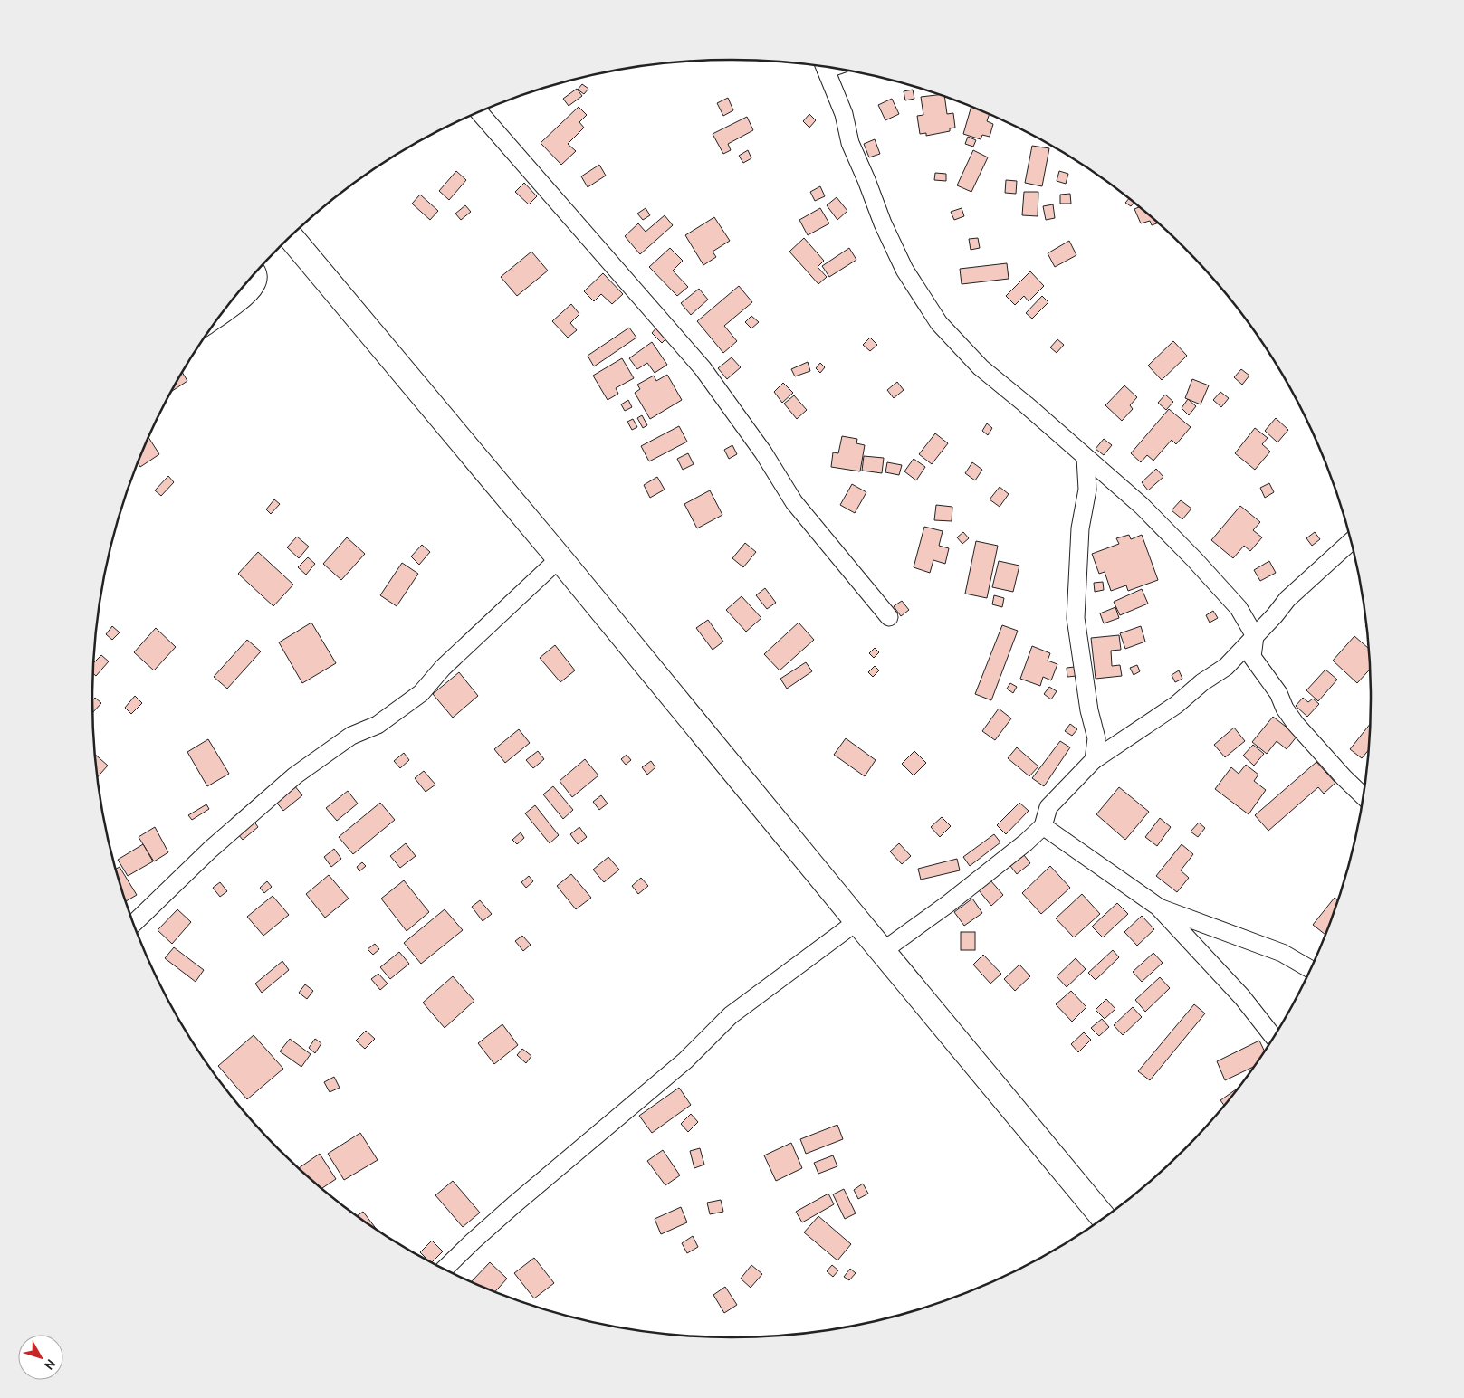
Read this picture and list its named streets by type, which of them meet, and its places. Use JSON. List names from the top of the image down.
{
  "north": "bottom right"
}
